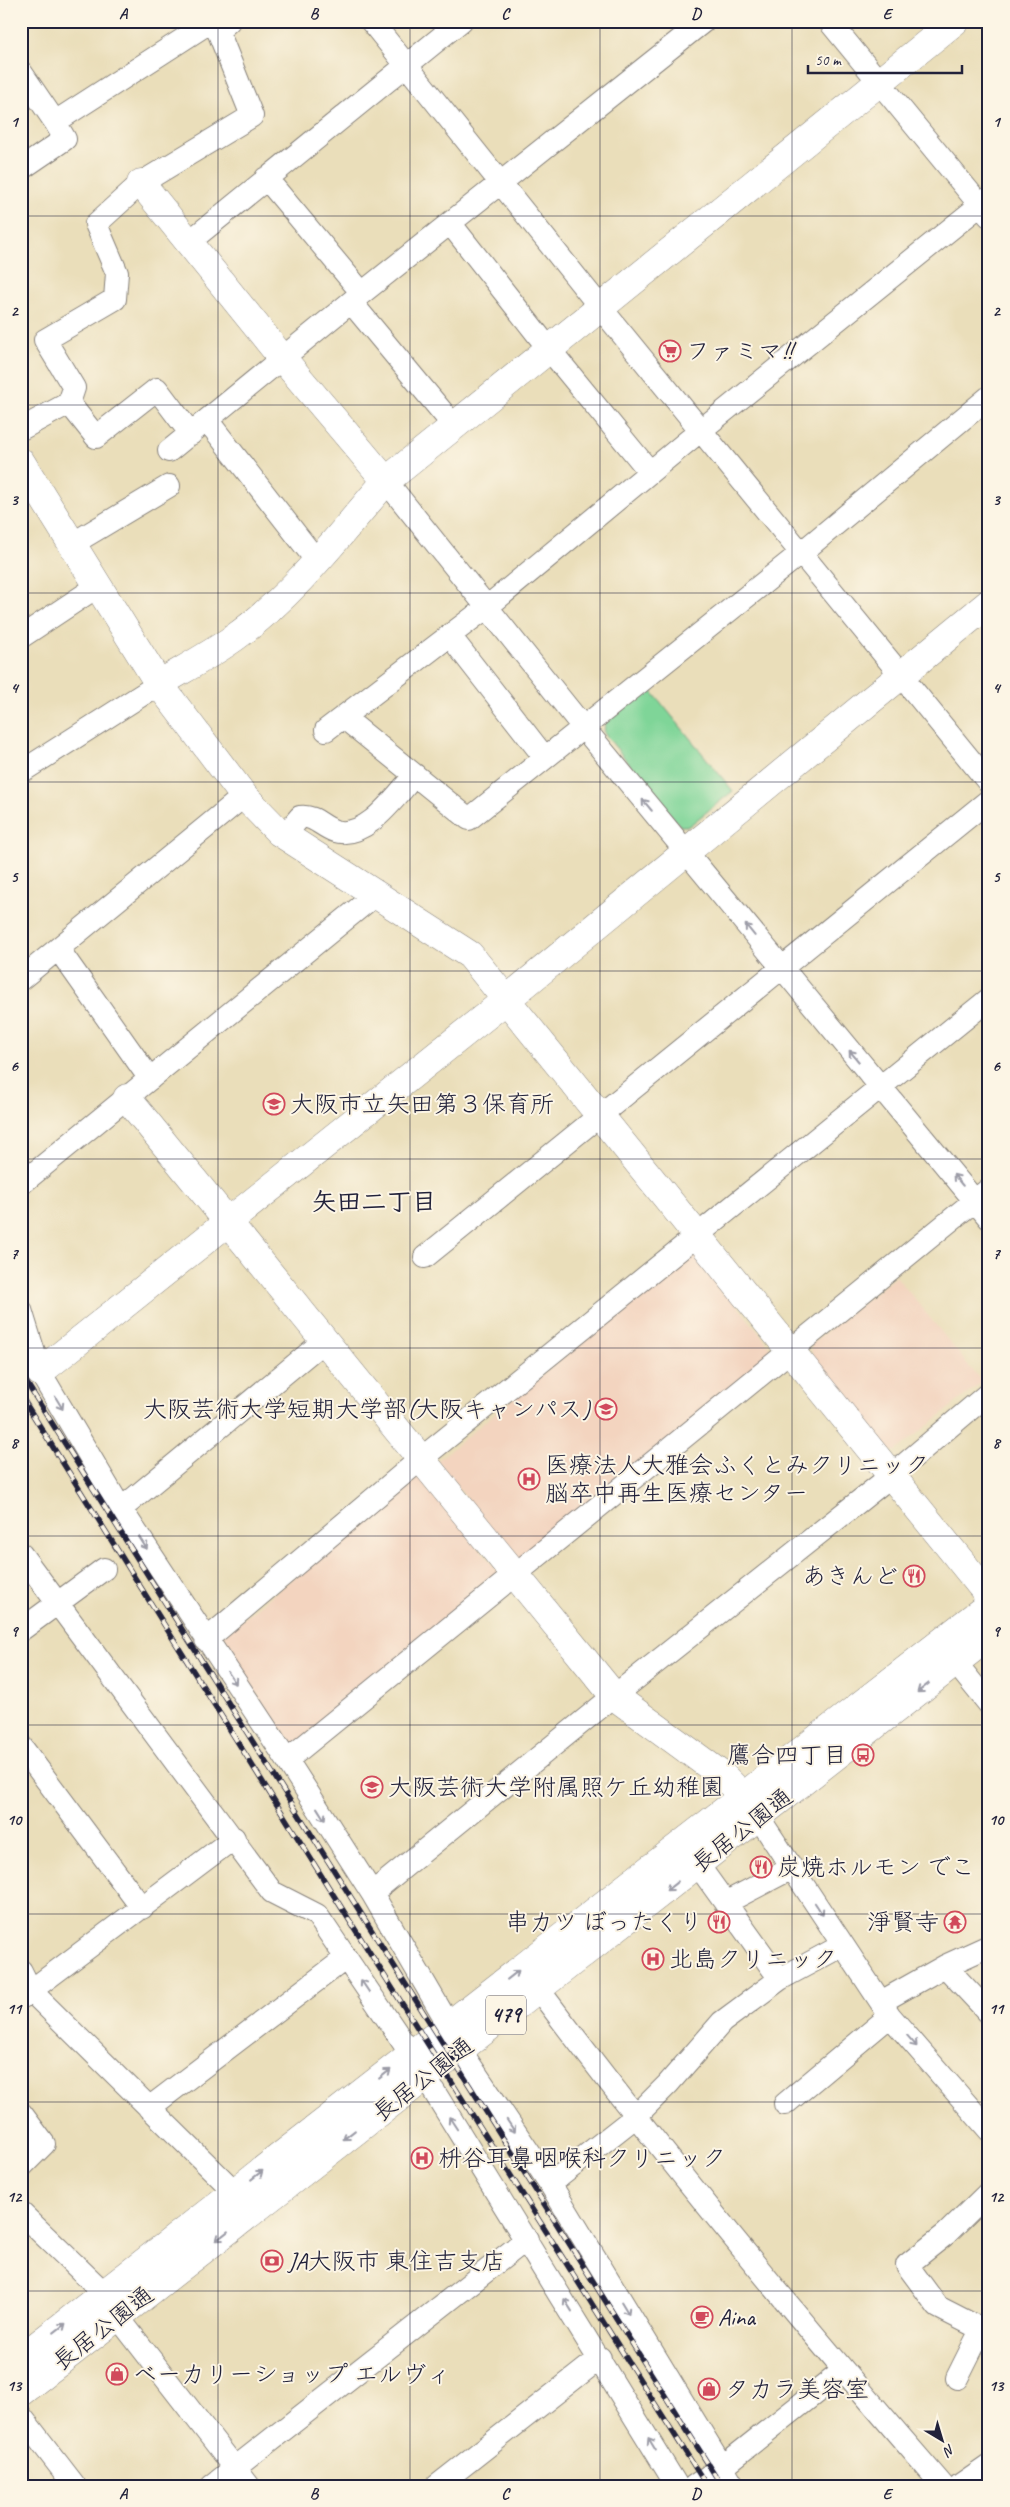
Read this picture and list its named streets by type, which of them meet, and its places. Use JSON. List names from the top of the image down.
{
  "streets": {
    "main road": ["長居公園通", "479"]
  },
  "districts": ["矢田二丁目"],
  "places": {
    "supermarket": ["ファミマ!!"],
    "school or university": ["大阪市立矢田第３保育所", "大阪芸術大学短期大学部(大阪キャンパス)", "大阪芸術大学附属照ケ丘幼稚園"],
    "hospital": ["医療法人大雅会ふくとみクリニック 脳卒中再生医療センター", "北島クリニック", "枡谷耳鼻咽喉科クリニック"],
    "restaurant": ["あきんど", "炭焼ホルモン でこ", "串カツ ぼったくり"],
    "bus stop": ["鷹合四丁目"],
    "temple": ["淨賢寺"],
    "bank": ["JA大阪市 東住吉支店"],
    "cafe": ["Aina"],
    "shop": ["ベーカリーショップ エルヴィ", "タカラ美容室"]
  },
  "scale_bar": "50 m",
  "north": "bottom right",
  "grid": {
    "columns": [
      "A",
      "B",
      "C",
      "D",
      "E"
    ],
    "rows": [
      "1",
      "2",
      "3",
      "4",
      "5",
      "6",
      "7",
      "8",
      "9",
      "10",
      "11",
      "12",
      "13"
    ]
  }
}
